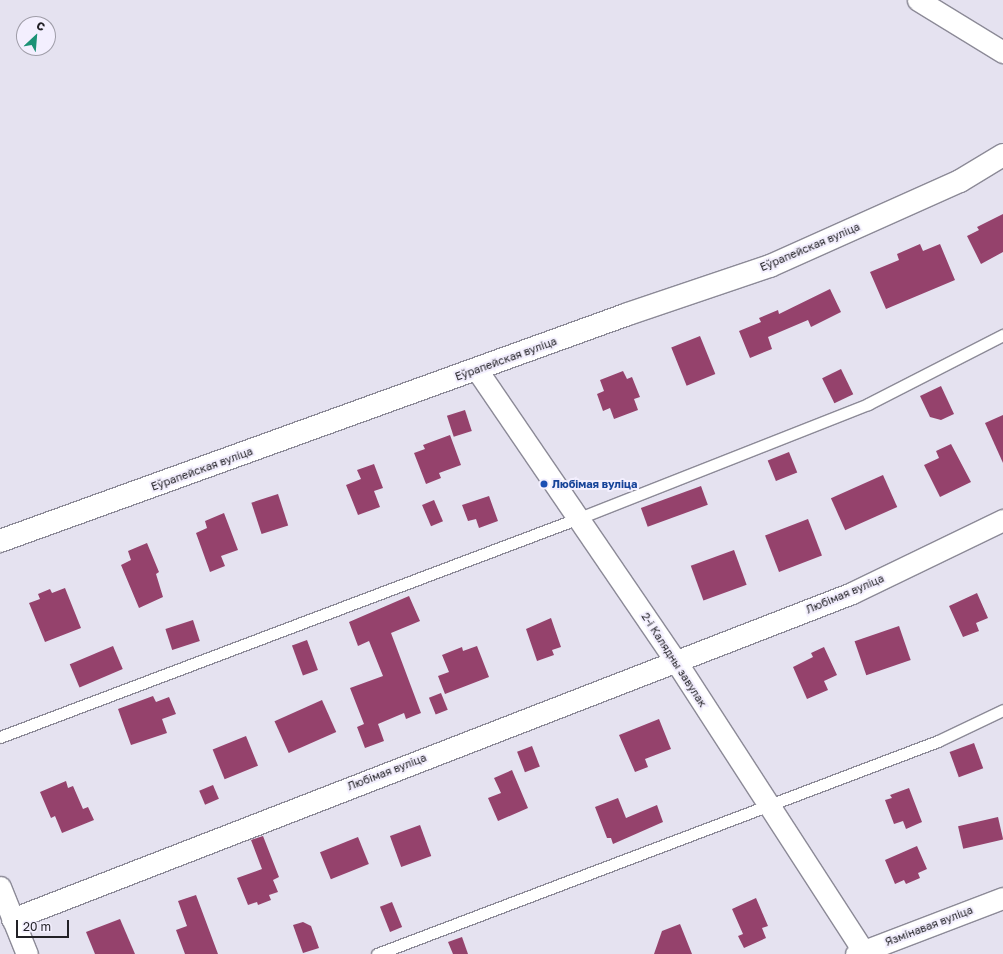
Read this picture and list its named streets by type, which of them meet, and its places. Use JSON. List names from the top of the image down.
{
  "streets": {
    "street": [
      "Еўрапейская вуліца",
      "Любімая вуліца",
      "2-і Калядны завулак",
      "Язмінавая вуліца"
    ]
  },
  "crossings": [
    ["Еўрапейская вуліца", "2-і Калядны завулак"],
    ["Любімая вуліца", "2-і Калядны завулак"],
    ["2-і Калядны завулак", "Язмінавая вуліца"]
  ],
  "places": ["Любімая вуліца"],
  "scale_bar": "20 m",
  "north": "top right"
}
